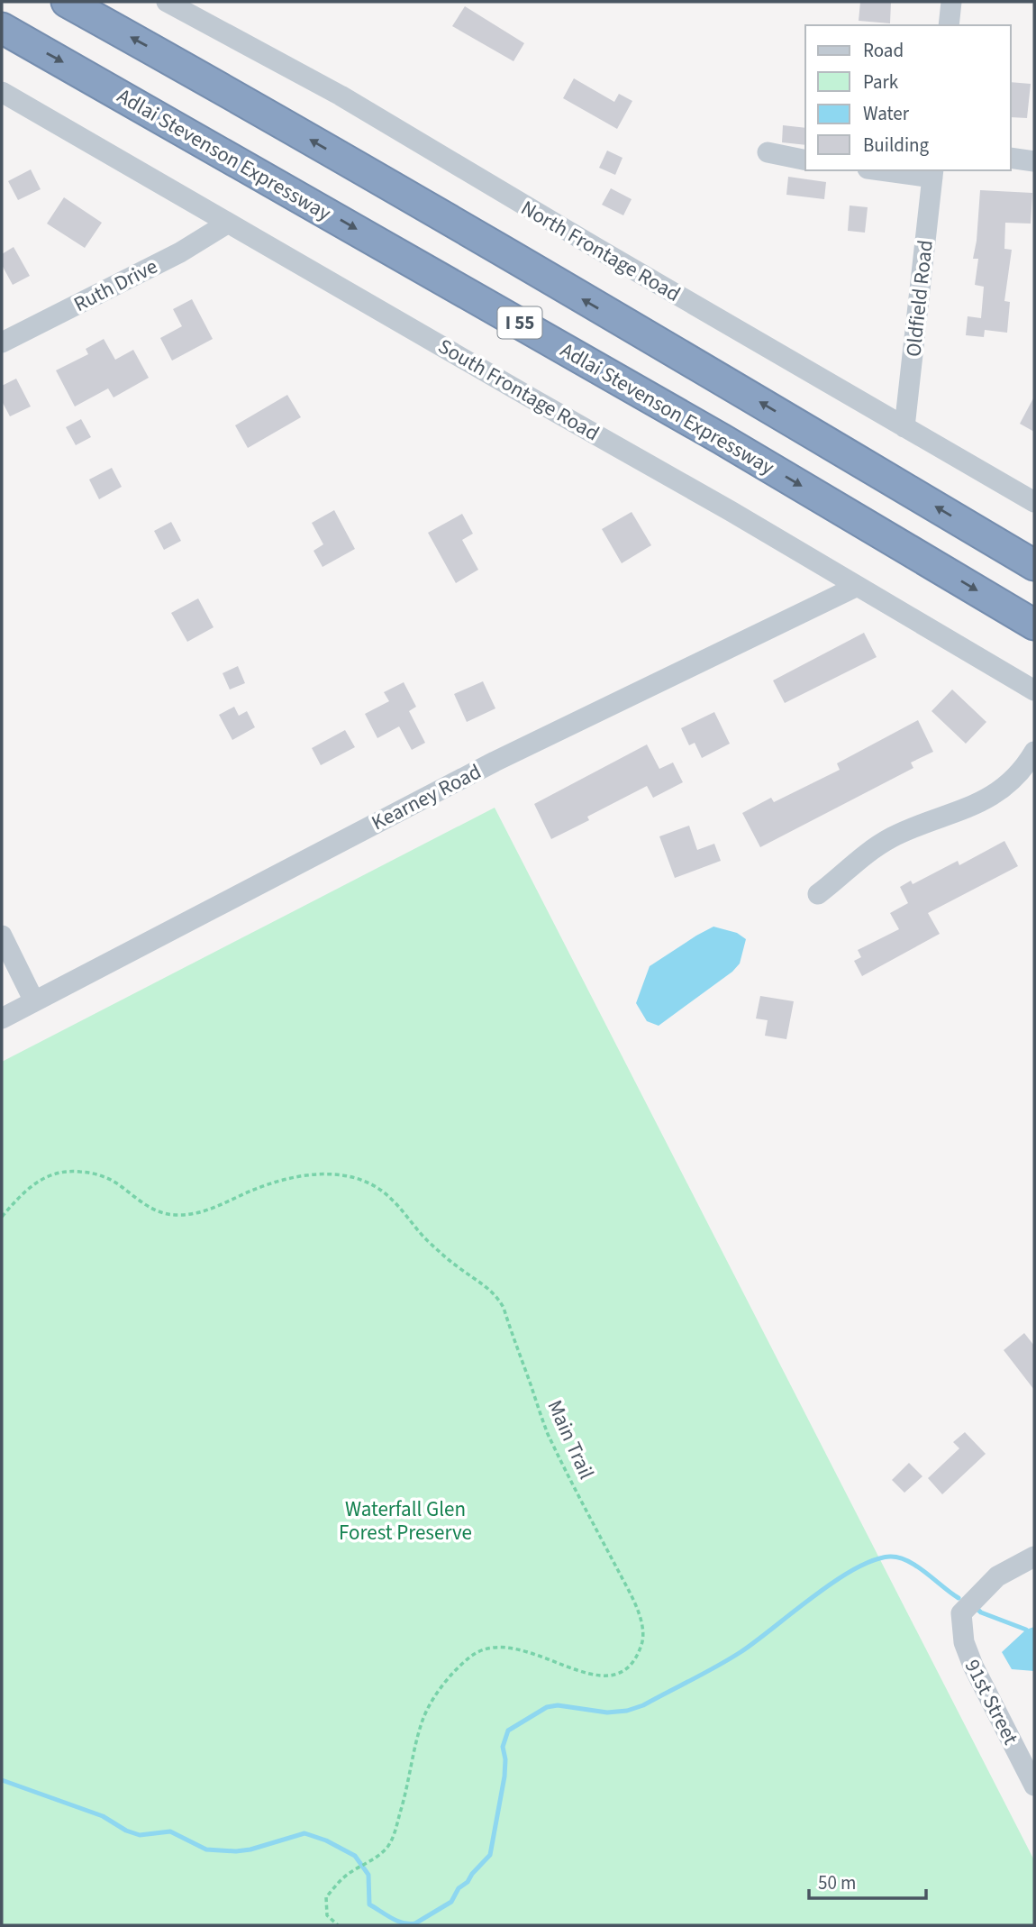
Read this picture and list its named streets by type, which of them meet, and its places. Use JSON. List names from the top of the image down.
{
  "streets": {
    "highway": ["Adlai Stevenson Expressway", "I 55"],
    "street": [
      "North Frontage Road",
      "Ruth Drive",
      "Oldfield Road",
      "South Frontage Road",
      "Kearney Road",
      "91st Street"
    ],
    "path": ["Main Trail"]
  },
  "crossings": [
    ["North Frontage Road", "Oldfield Road"],
    ["Ruth Drive", "South Frontage Road"],
    ["South Frontage Road", "Kearney Road"]
  ],
  "parks": ["Waterfall Glen Forest Preserve"],
  "legend": [
    "Road",
    "Park",
    "Water",
    "Building"
  ],
  "scale_bar": "50 m"
}
